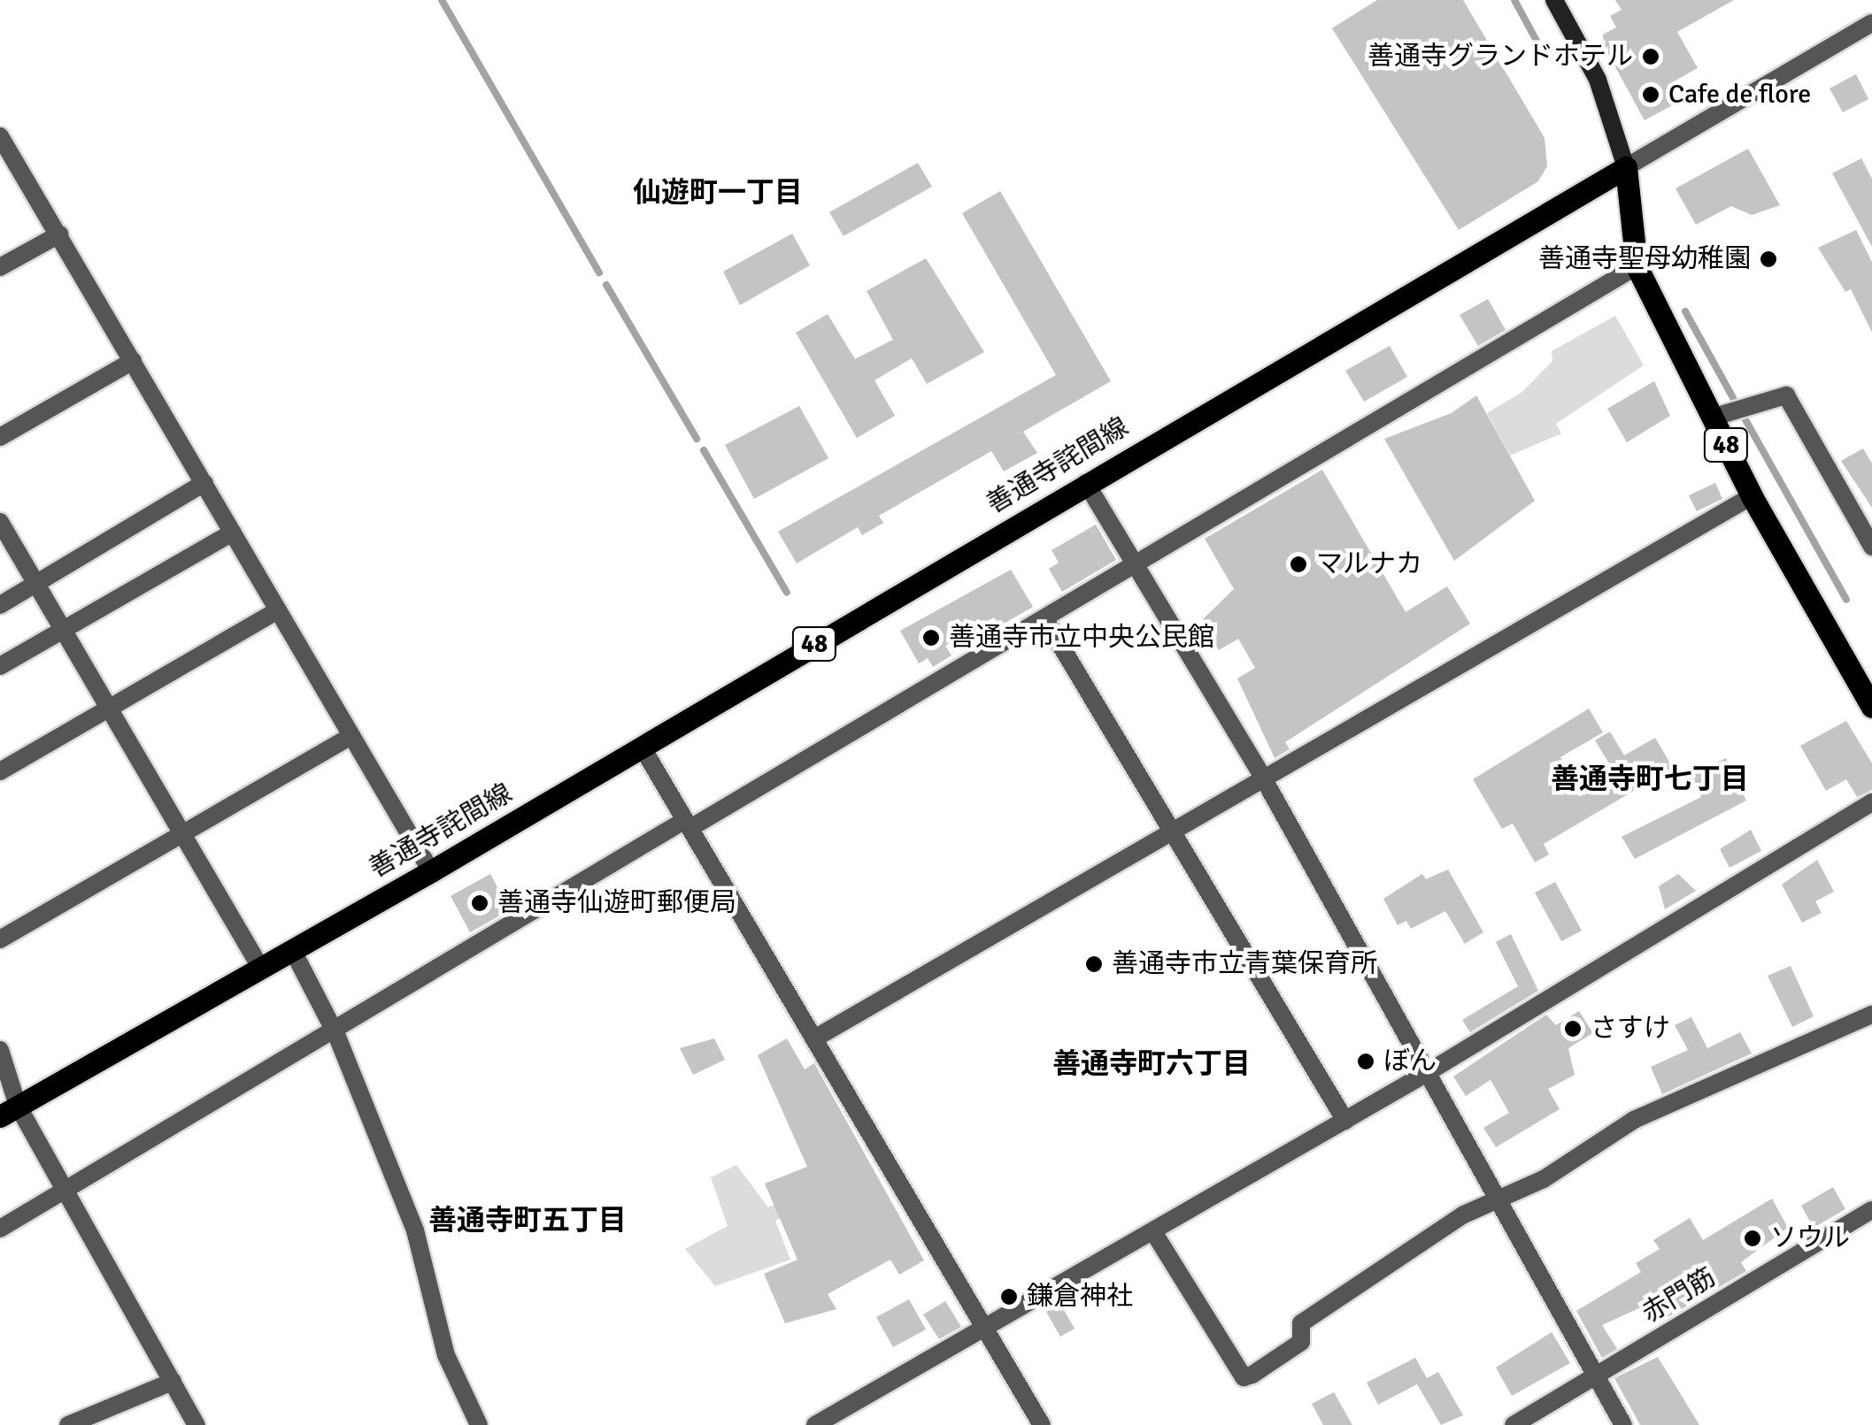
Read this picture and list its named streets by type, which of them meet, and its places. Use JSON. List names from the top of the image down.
{
  "streets": {
    "main road": ["48", "善通寺詫間線"],
    "street": ["赤門筋"]
  },
  "crossings": [
    ["48", "善通寺詫間線"]
  ],
  "districts": [
    "仙遊町一丁目",
    "善通寺町七丁目",
    "善通寺町六丁目",
    "善通寺町五丁目"
  ],
  "places": [
    "善通寺グランドホテル",
    "Cafe de flore",
    "善通寺聖母幼稚園",
    "マルナカ",
    "善通寺市立中央公民館",
    "善通寺仙遊町郵便局",
    "善通寺市立青葉保育所",
    "さすけ",
    "ぼん",
    "ソウル",
    "鎌倉神社"
  ]
}
